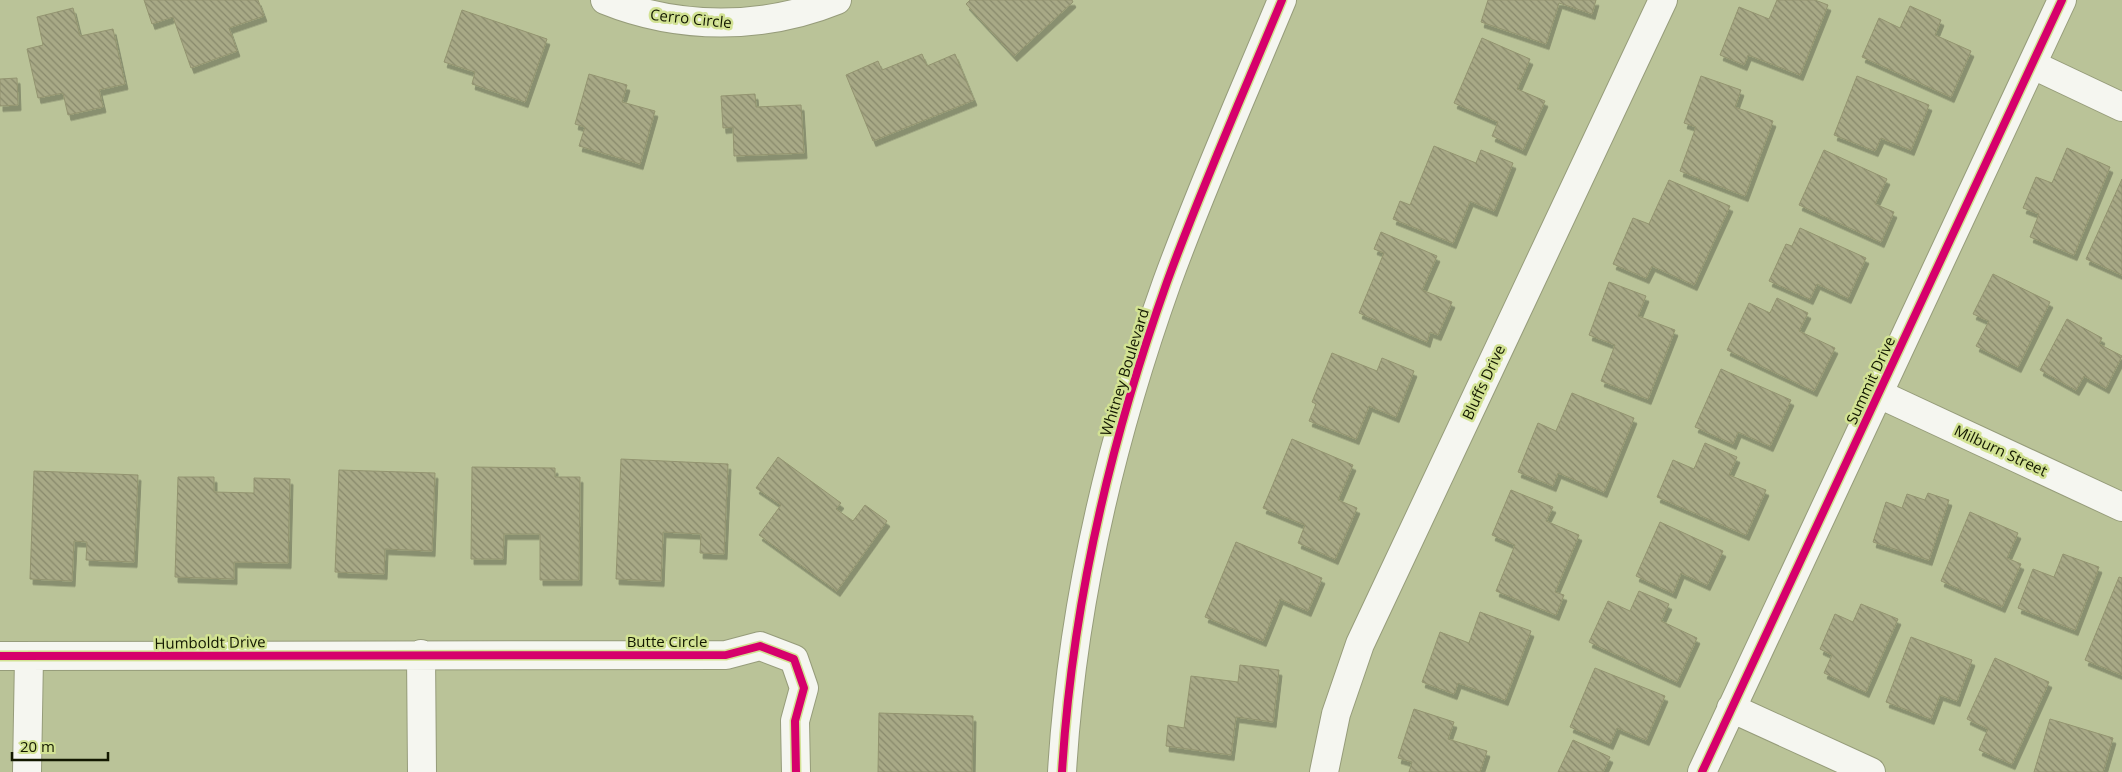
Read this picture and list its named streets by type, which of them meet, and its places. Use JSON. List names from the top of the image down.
{
  "streets": {
    "street": [
      "Cerro Circle",
      "Whitney Boulevard",
      "Summit Drive",
      "Bluffs Drive",
      "Milburn Street",
      "Butte Circle",
      "Humboldt Drive"
    ]
  },
  "crossings": [
    ["Summit Drive", "Milburn Street"],
    ["Butte Circle", "Humboldt Drive"]
  ],
  "scale_bar": "20 m"
}
